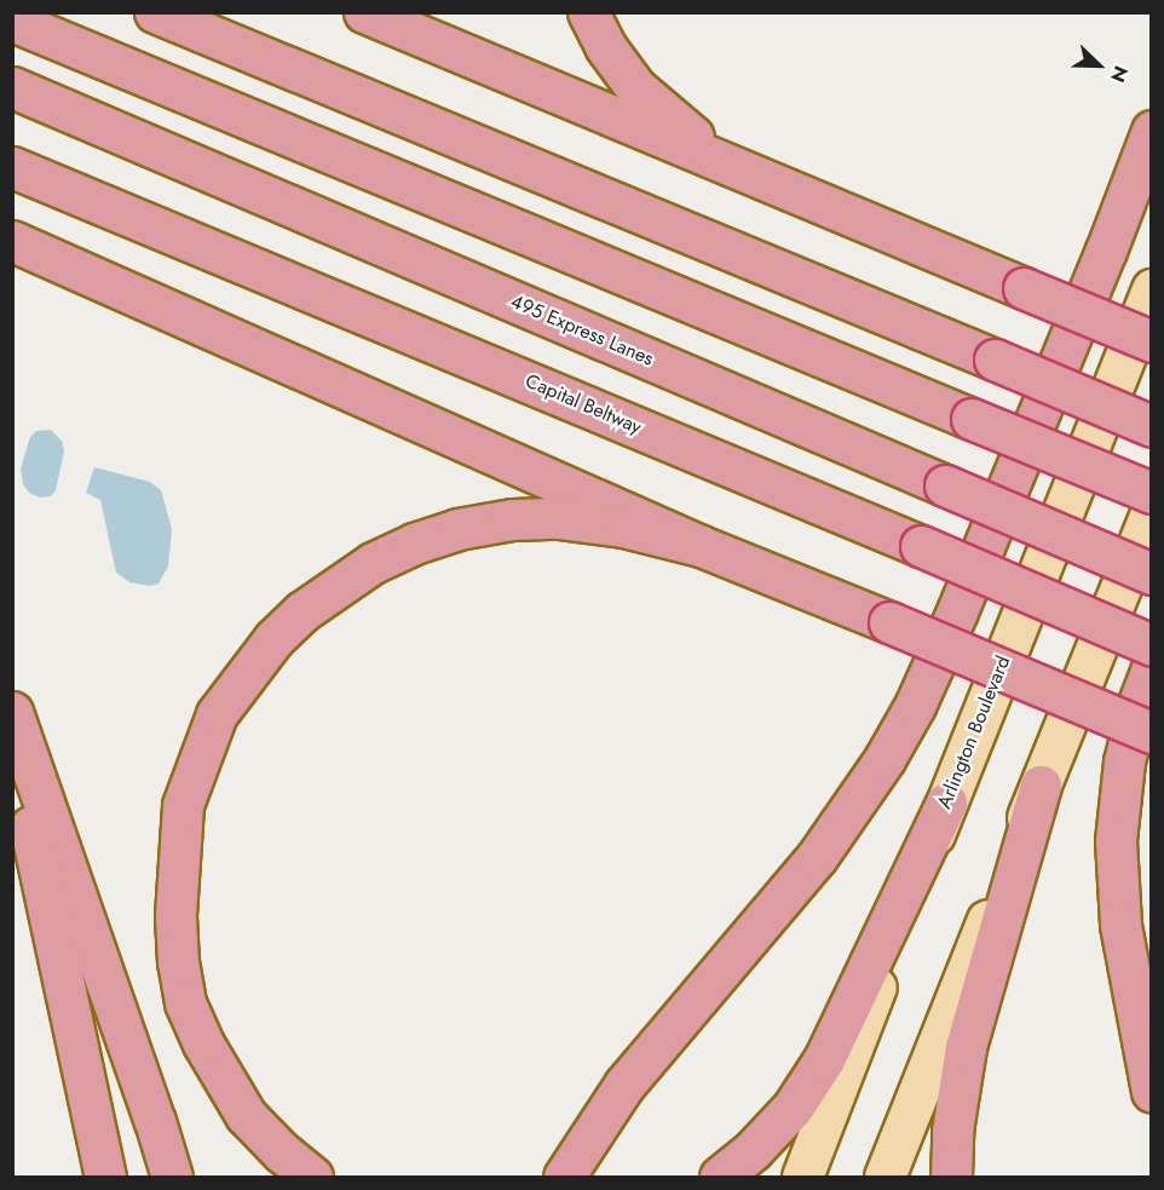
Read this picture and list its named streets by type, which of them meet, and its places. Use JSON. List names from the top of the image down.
{
  "streets": {
    "highway": ["495 Express Lanes", "Capital Beltway"],
    "main road": ["Arlington Boulevard"]
  },
  "north": "bottom right"
}
